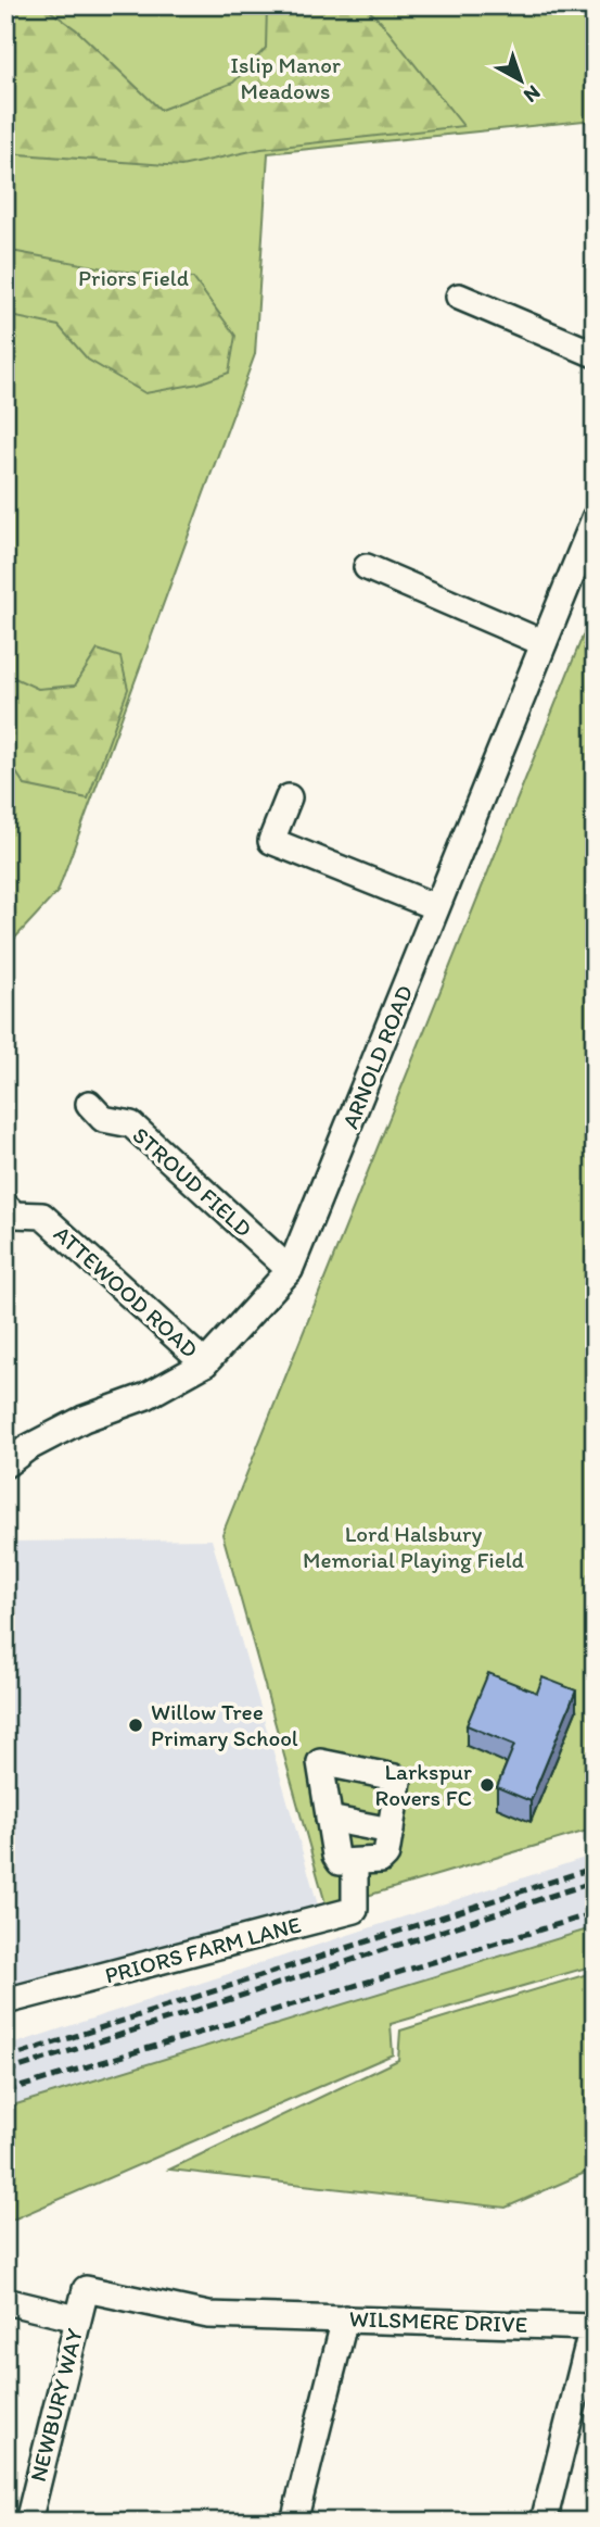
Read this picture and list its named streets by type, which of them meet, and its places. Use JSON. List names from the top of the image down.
{
  "streets": {
    "street": [
      "ARNOLD ROAD",
      "STROUD FIELD",
      "ATTEWOOD ROAD",
      "PRIORS FARM LANE",
      "WILSMERE DRIVE",
      "NEWBURY WAY"
    ]
  },
  "crossings": [
    ["ARNOLD ROAD", "STROUD FIELD"],
    ["ARNOLD ROAD", "ATTEWOOD ROAD"],
    ["WILSMERE DRIVE", "NEWBURY WAY"]
  ],
  "parks": ["Islip Manor Meadows", "Priors Field", "Lord Halsbury Memorial Playing Field"],
  "places": ["Willow Tree Primary School", "Larkspur Rovers FC"],
  "north": "bottom right"
}
